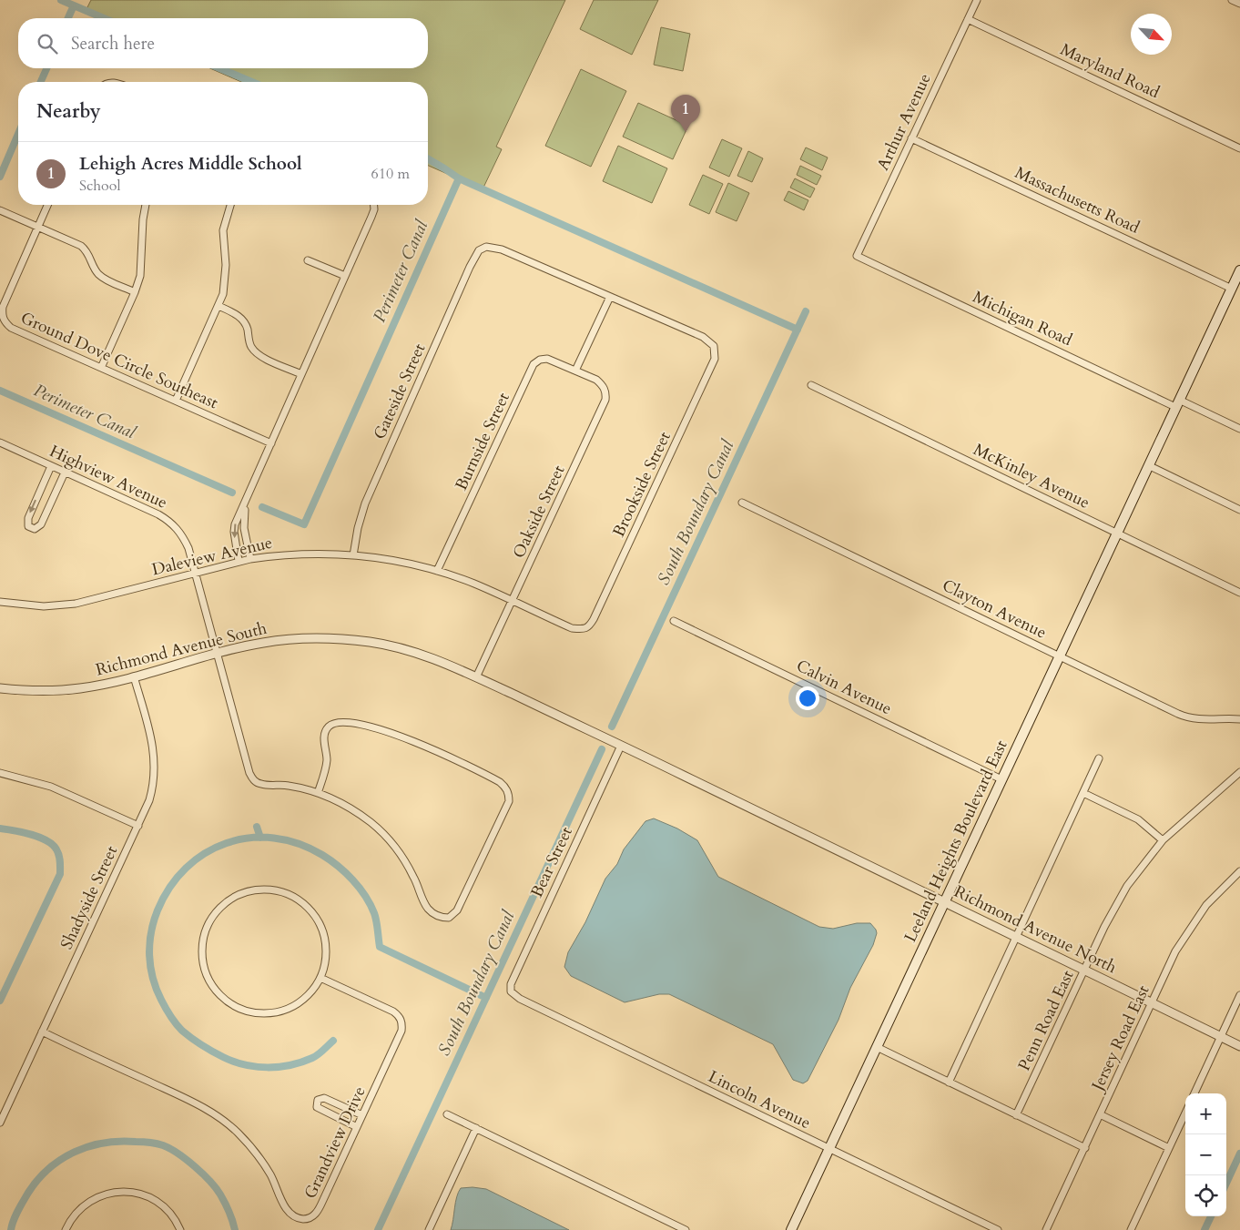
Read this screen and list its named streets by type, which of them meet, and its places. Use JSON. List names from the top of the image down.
{
  "streets": {
    "main road": ["Leeland Heights Boulevard East"],
    "street": [
      "Maryland Road",
      "Arthur Avenue",
      "Massachusetts Road",
      "Michigan Road",
      "Ground Dove Circle Southeast",
      "Gateside Street",
      "Burnside Street",
      "McKinley Avenue",
      "Highview Avenue",
      "Brookside Street",
      "Oakside Street",
      "Daleview Avenue",
      "Clayton Avenue",
      "Richmond Avenue South",
      "Calvin Avenue",
      "Bear Street",
      "Shadyside Street",
      "Richmond Avenue North",
      "Penn Road East",
      "Jersey Road East",
      "Lincoln Avenue",
      "Grandview Drive"
    ]
  },
  "crossings": [
    ["Maryland Road", "Arthur Avenue"],
    ["Arthur Avenue", "Massachusetts Road"],
    ["Arthur Avenue", "Michigan Road"],
    ["Massachusetts Road", "Leeland Heights Boulevard East"],
    ["Michigan Road", "Leeland Heights Boulevard East"],
    ["Gateside Street", "Brookside Street"],
    ["Gateside Street", "Daleview Avenue"],
    ["Burnside Street", "Oakside Street"],
    ["Burnside Street", "Daleview Avenue"],
    ["McKinley Avenue", "Leeland Heights Boulevard East"],
    ["Highview Avenue", "Daleview Avenue"],
    ["Highview Avenue", "Richmond Avenue South"],
    ["Brookside Street", "Daleview Avenue"],
    ["Oakside Street", "Daleview Avenue"],
    ["Oakside Street", "Richmond Avenue South"],
    ["Clayton Avenue", "Leeland Heights Boulevard East"],
    ["Richmond Avenue South", "Bear Street"],
    ["Richmond Avenue South", "Shadyside Street"],
    ["Richmond Avenue South", "Richmond Avenue North"],
    ["Calvin Avenue", "Leeland Heights Boulevard East"],
    ["Leeland Heights Boulevard East", "Richmond Avenue North"],
    ["Leeland Heights Boulevard East", "Lincoln Avenue"],
    ["Bear Street", "Richmond Avenue North"],
    ["Bear Street", "Lincoln Avenue"],
    ["Shadyside Street", "Grandview Drive"],
    ["Richmond Avenue North", "Penn Road East"],
    ["Richmond Avenue North", "Jersey Road East"]
  ],
  "water": ["Perimeter Canal", "South Boundary Canal"],
  "north": "bottom right",
  "page": {
    "search": "Search here",
    "heading": "Nearby",
    "pins": "1",
    "list": [
      {
        "mark": "1",
        "name": "Lehigh Acres Middle School",
        "note": "School",
        "value": "610 m"
      }
    ],
    "map_buttons": ["+", "−"]
  }
}
